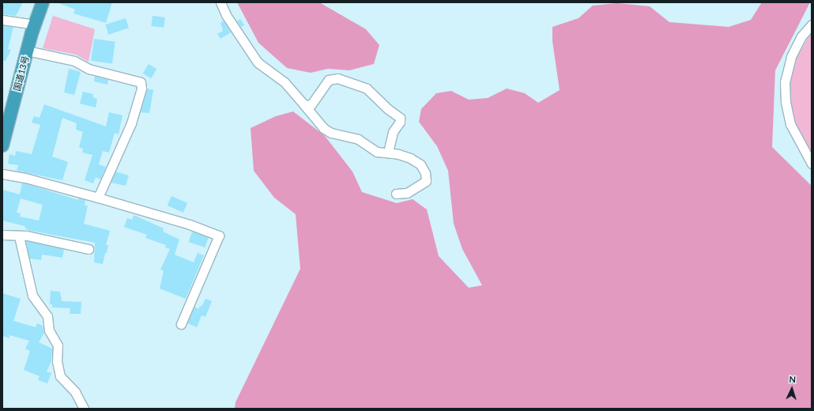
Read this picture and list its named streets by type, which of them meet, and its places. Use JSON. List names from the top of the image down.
{
  "streets": {
    "highway": ["国道13号"]
  },
  "north": "top"
}
